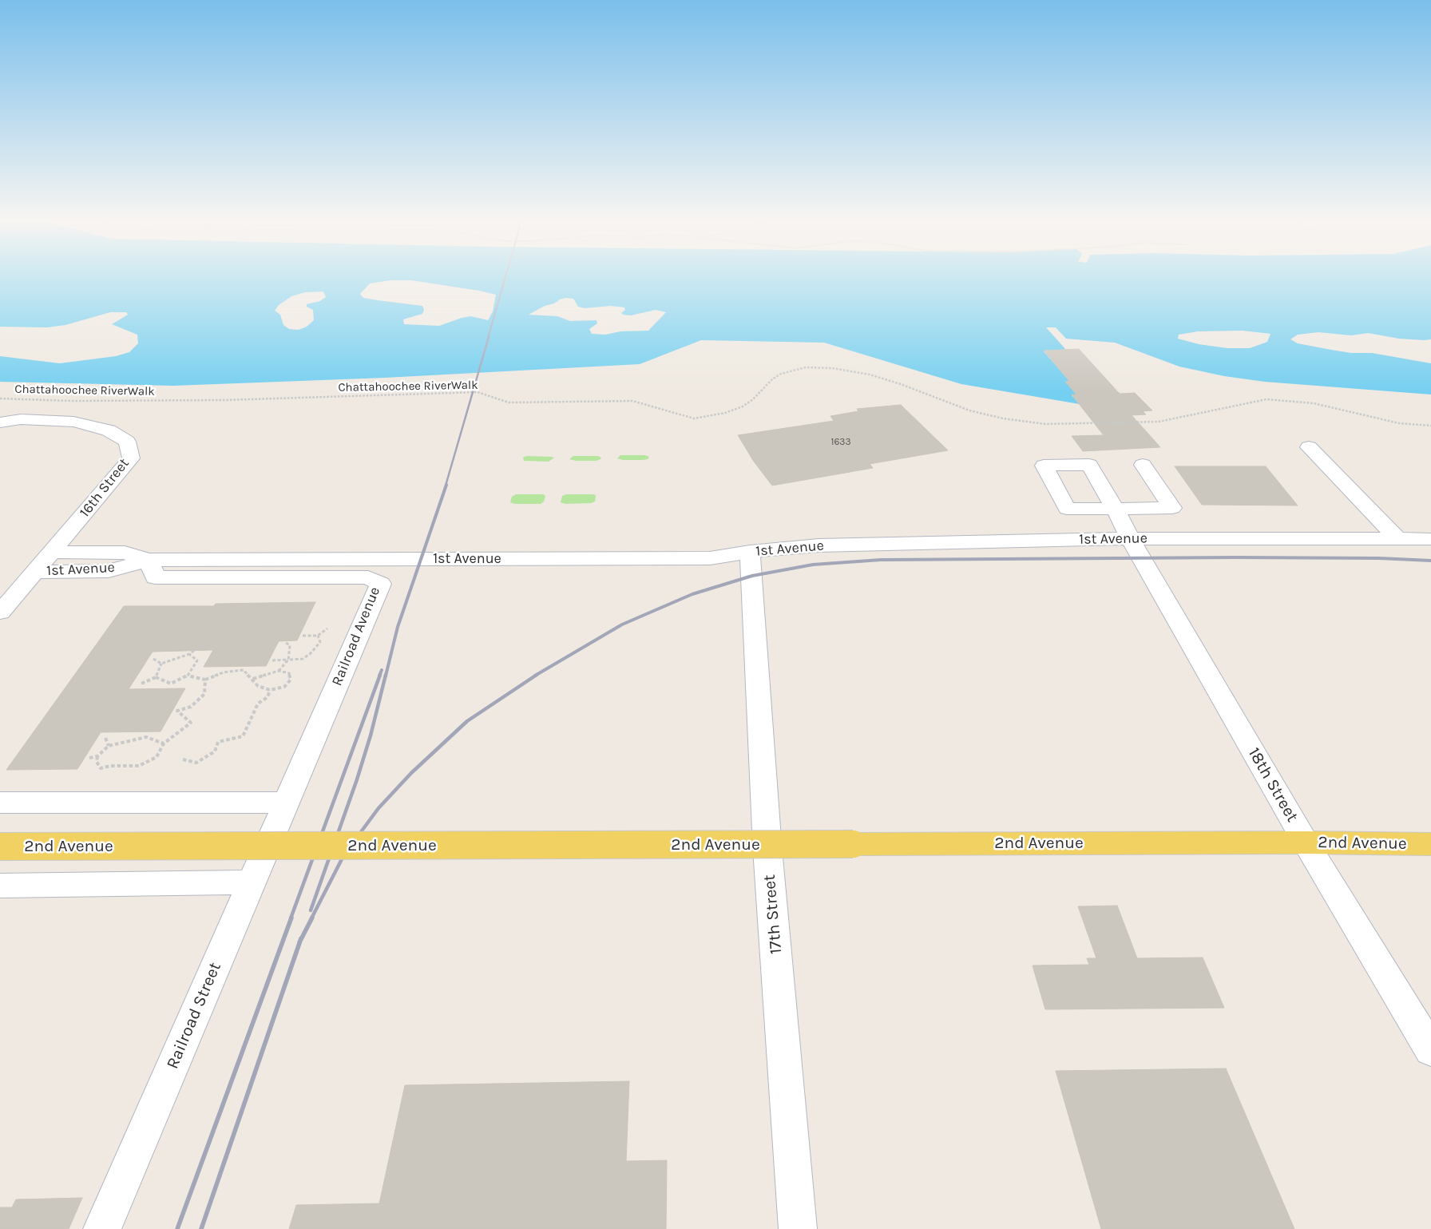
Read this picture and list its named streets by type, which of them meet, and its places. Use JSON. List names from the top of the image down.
{
  "streets": {
    "main road": ["2nd Avenue"],
    "street": [
      "16th Street",
      "1st Avenue",
      "Railroad Avenue",
      "18th Street",
      "17th Street",
      "Railroad Street"
    ],
    "path": ["Chattahoochee RiverWalk"]
  },
  "crossings": [
    ["16th Street", "1st Avenue"],
    ["1st Avenue", "Railroad Avenue"],
    ["1st Avenue", "18th Street"],
    ["1st Avenue", "17th Street"],
    ["Railroad Avenue", "Railroad Street"],
    ["18th Street", "2nd Avenue"]
  ],
  "house_numbers": ["1633"]
}
